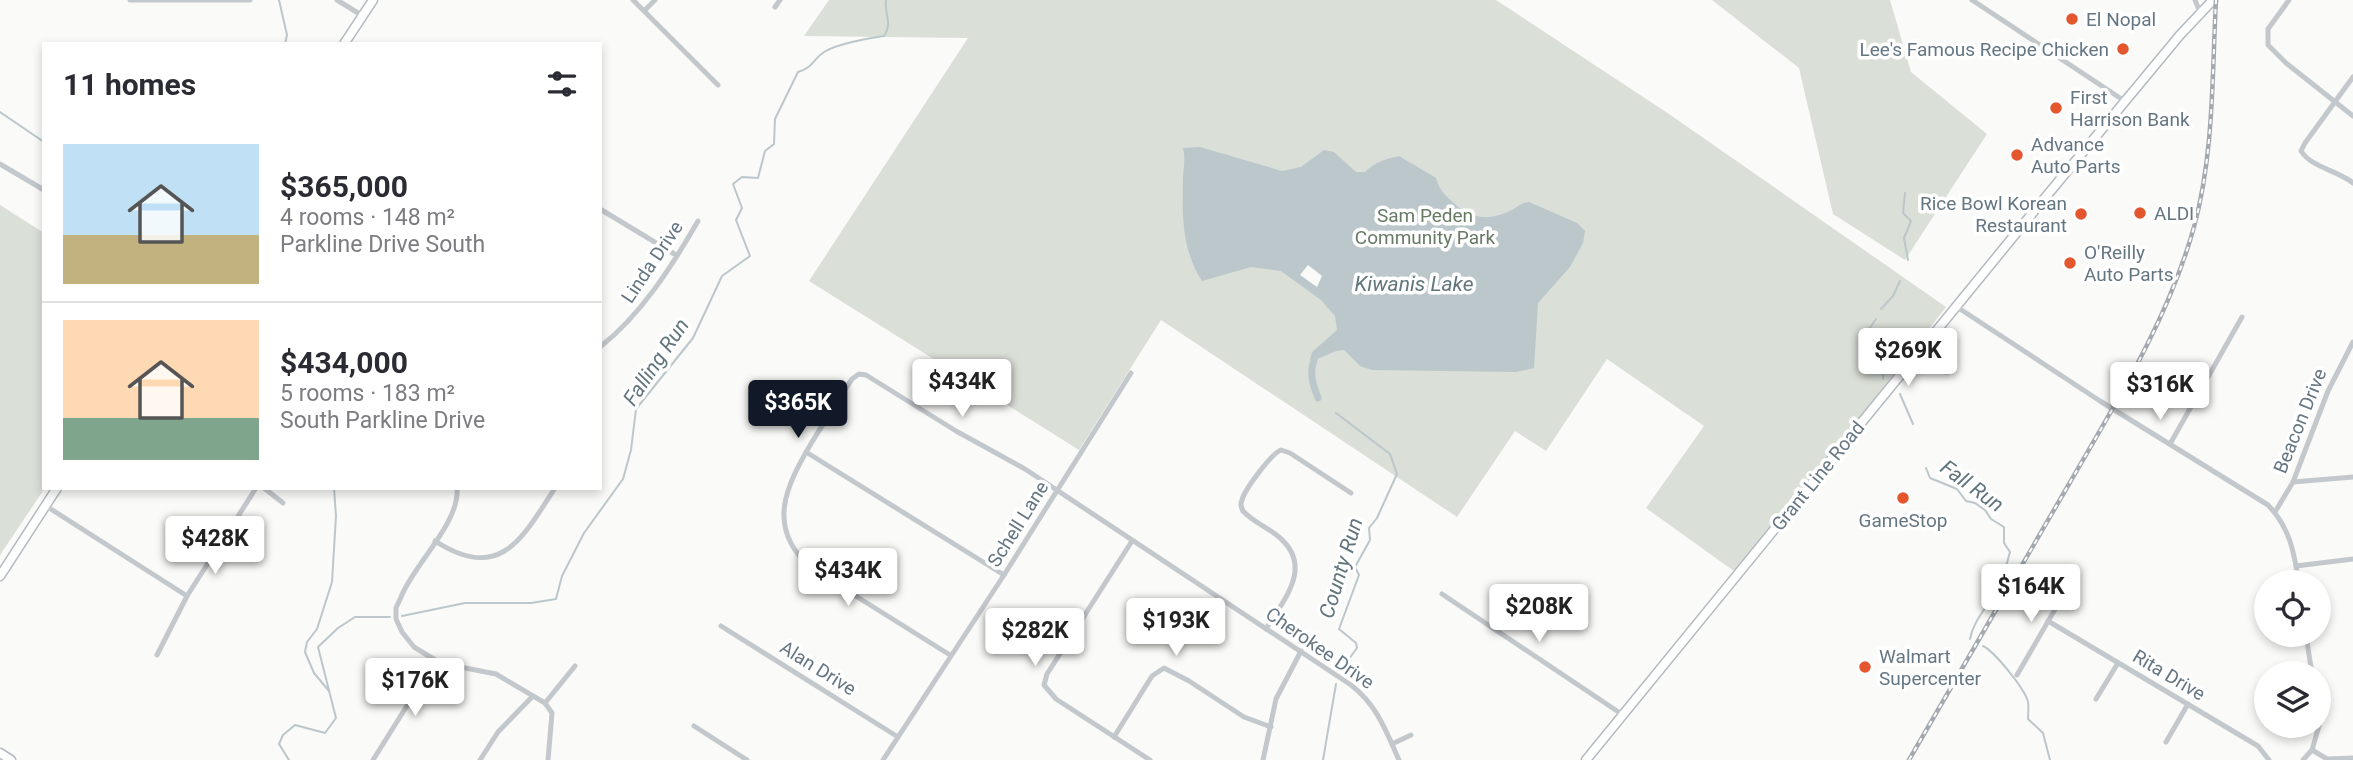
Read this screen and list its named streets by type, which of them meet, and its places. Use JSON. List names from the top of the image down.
{
  "streets": {
    "main road": ["Grant Line Road"],
    "street": [
      "Linda Drive",
      "Beacon Drive",
      "Schell Lane",
      "Cherokee Drive",
      "Alan Drive",
      "Rita Drive"
    ]
  },
  "crossings": [
    ["Schell Lane", "Cherokee Drive"],
    ["Schell Lane", "Alan Drive"]
  ],
  "water": [
    "Kiwanis Lake",
    "Falling Run",
    "Fall Run",
    "County Run"
  ],
  "parks": ["Sam Peden Community Park"],
  "places": [
    "El Nopal",
    "Lee's Famous Recipe Chicken",
    "First Harrison Bank",
    "Advance Auto Parts",
    "ALDI",
    "Rice Bowl Korean Restaurant",
    "O'Reilly Auto Parts",
    "GameStop",
    "Walmart Supercenter"
  ],
  "page": {
    "heading": "11 homes",
    "list": [
      {
        "name": "$365,000",
        "note": "4 rooms · 148 m² · Parkline Drive South"
      },
      {
        "name": "$434,000",
        "note": "5 rooms · 183 m² · South Parkline Drive"
      }
    ],
    "price": [
      "$269K",
      "$434K",
      "$316K",
      "$365K",
      "$428K",
      "$434K",
      "$164K",
      "$208K",
      "$193K",
      "$282K",
      "$176K"
    ]
  }
}
